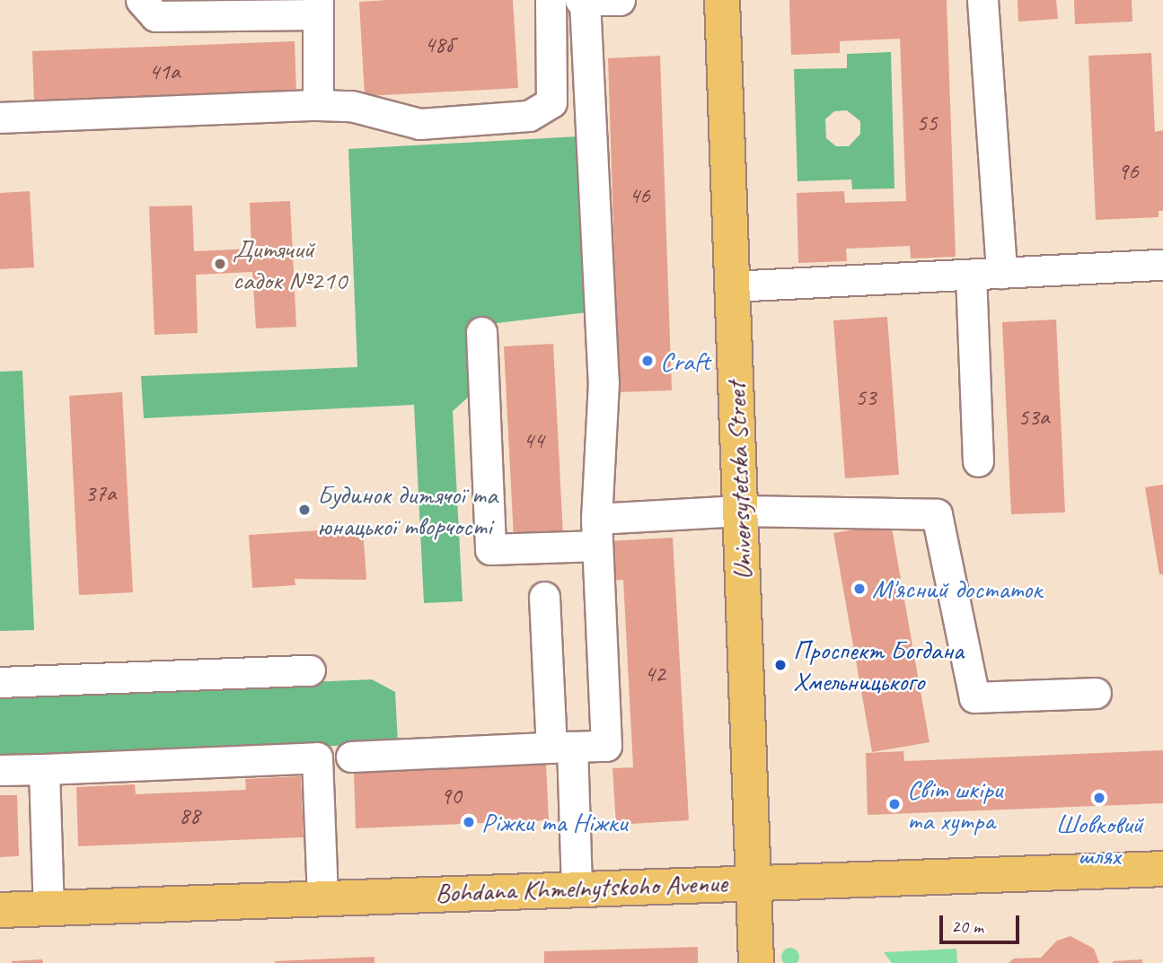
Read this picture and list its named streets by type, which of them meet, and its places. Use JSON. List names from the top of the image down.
{
  "streets": {
    "main road": ["Universytetska Street", "Bohdana Khmelnytskoho Avenue"]
  },
  "crossings": [
    ["Universytetska Street", "Bohdana Khmelnytskoho Avenue"]
  ],
  "places": [
    "Дитячий садок №210",
    "Craft",
    "Будинок дитячої та юнацької творчості",
    "М'ясний достаток",
    "Проспект Богдана Хмельницького",
    "Шовковий шлях",
    "Світ шкіри та хутра",
    "Ріжки та Ніжки"
  ],
  "house_numbers": [
    "48б",
    "41а",
    "55",
    "96",
    "46",
    "53",
    "53а",
    "44",
    "37а",
    "42",
    "90",
    "88"
  ],
  "scale_bar": "20 m"
}
